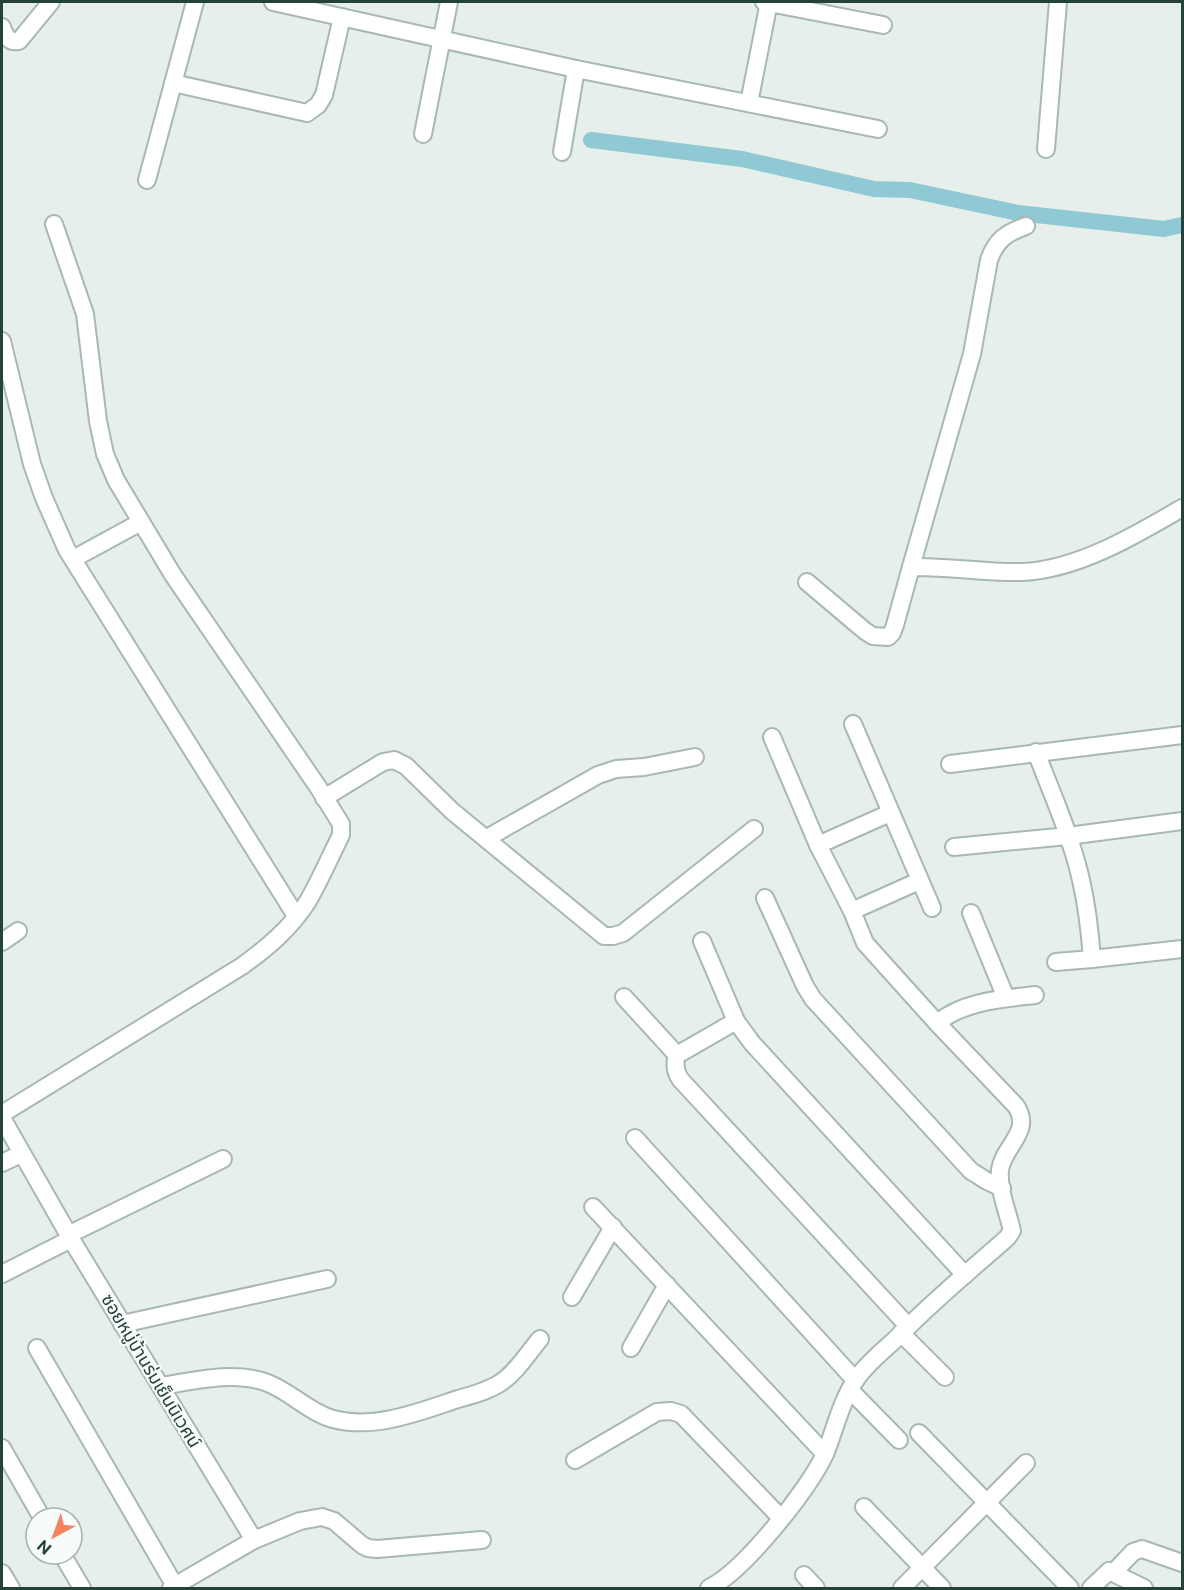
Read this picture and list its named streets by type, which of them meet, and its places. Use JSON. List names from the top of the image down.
{
  "streets": {
    "street": ["ซอยหมู่บ้านร่มเย็นนิเวศน์"]
  },
  "north": "bottom left"
}
